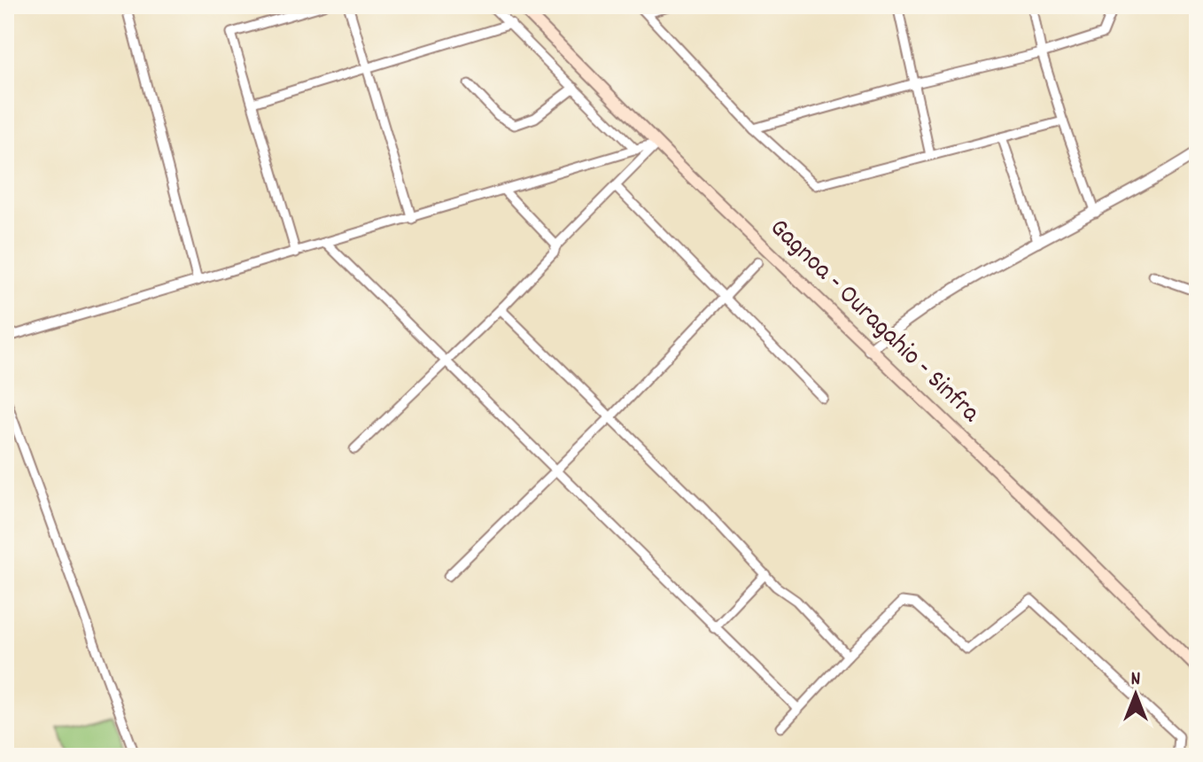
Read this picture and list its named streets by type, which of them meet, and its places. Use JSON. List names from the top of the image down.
{
  "streets": {
    "main road": ["Gagnoa - Ouragahio - Sinfra"]
  },
  "north": "top"
}
